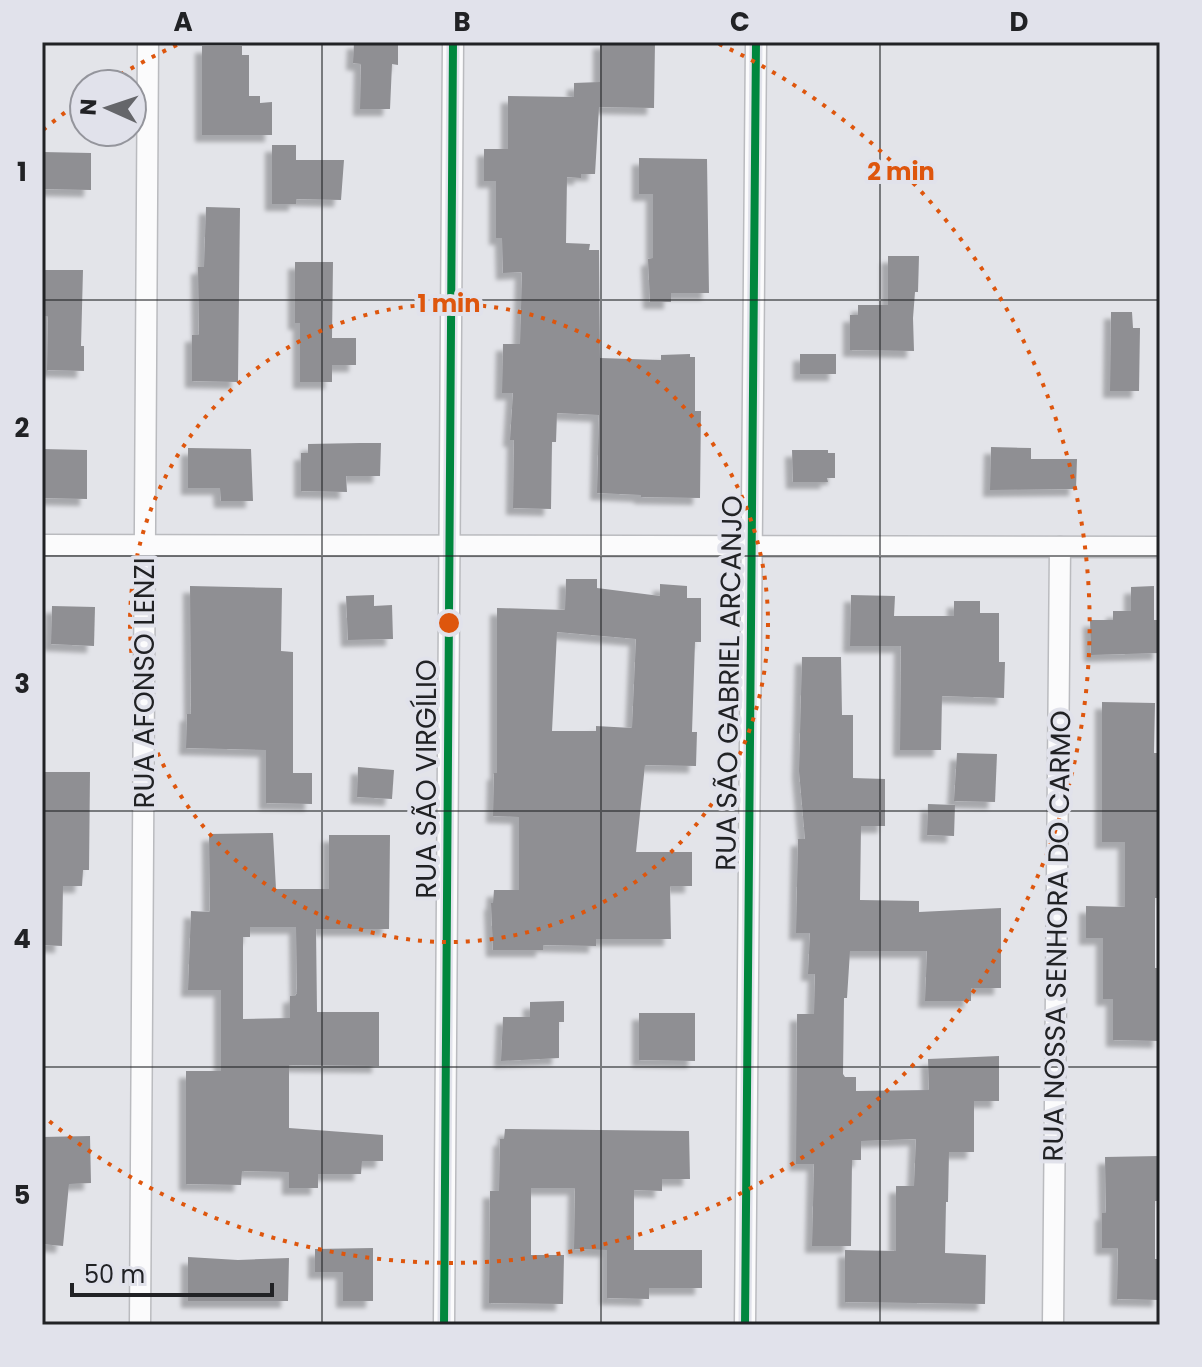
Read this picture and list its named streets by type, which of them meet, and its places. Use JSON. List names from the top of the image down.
{
  "streets": {
    "street": [
      "RUA AFONSO LENZI",
      "RUA SÃO GABRIEL ARCANJO",
      "RUA SÃO VIRGÍLIO",
      "RUA NOSSA SENHORA DO CARMO"
    ]
  },
  "scale_bar": "50 m",
  "north": "left",
  "grid": {
    "columns": [
      "A",
      "B",
      "C",
      "D"
    ],
    "rows": [
      "1",
      "2",
      "3",
      "4",
      "5"
    ]
  },
  "rings": ["2 min", "1 min"]
}
